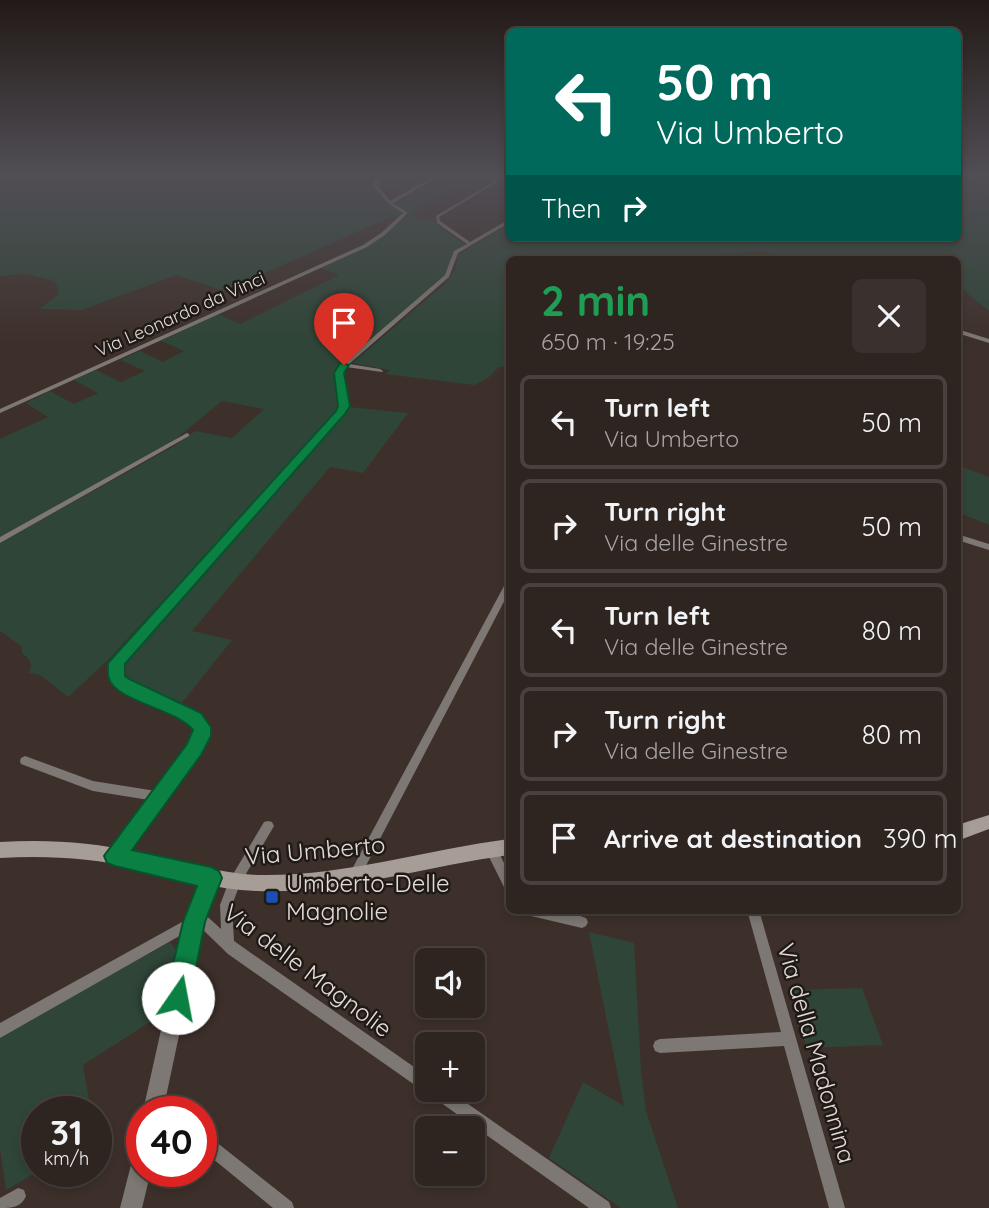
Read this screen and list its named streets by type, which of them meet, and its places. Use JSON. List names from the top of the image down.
{
  "streets": {
    "main road": ["Via Umberto"],
    "street": ["Via Leonardo da Vinci", "Via delle Magnolie", "Via della Madonnina"]
  },
  "places": {
    "transit": ["Umberto-Delle Magnolie"]
  },
  "page": {
    "turn": ["50 m", "Via Umberto"],
    "then": "Then",
    "heading": ["2 min", "650 m · 19:25"],
    "list": [
      {
        "name": "Turn left",
        "note": "Via Umberto",
        "value": "50 m"
      },
      {
        "name": "Turn right",
        "note": "Via delle Ginestre",
        "value": "50 m"
      },
      {
        "name": "Turn left",
        "note": "Via delle Ginestre",
        "value": "80 m"
      },
      {
        "name": "Turn right",
        "note": "Via delle Ginestre",
        "value": "80 m"
      },
      {
        "name": "Arrive at destination",
        "value": "390 m"
      }
    ],
    "map_buttons": ["+", "−"],
    "speed": "31 km/h",
    "limit": "40"
  }
}
